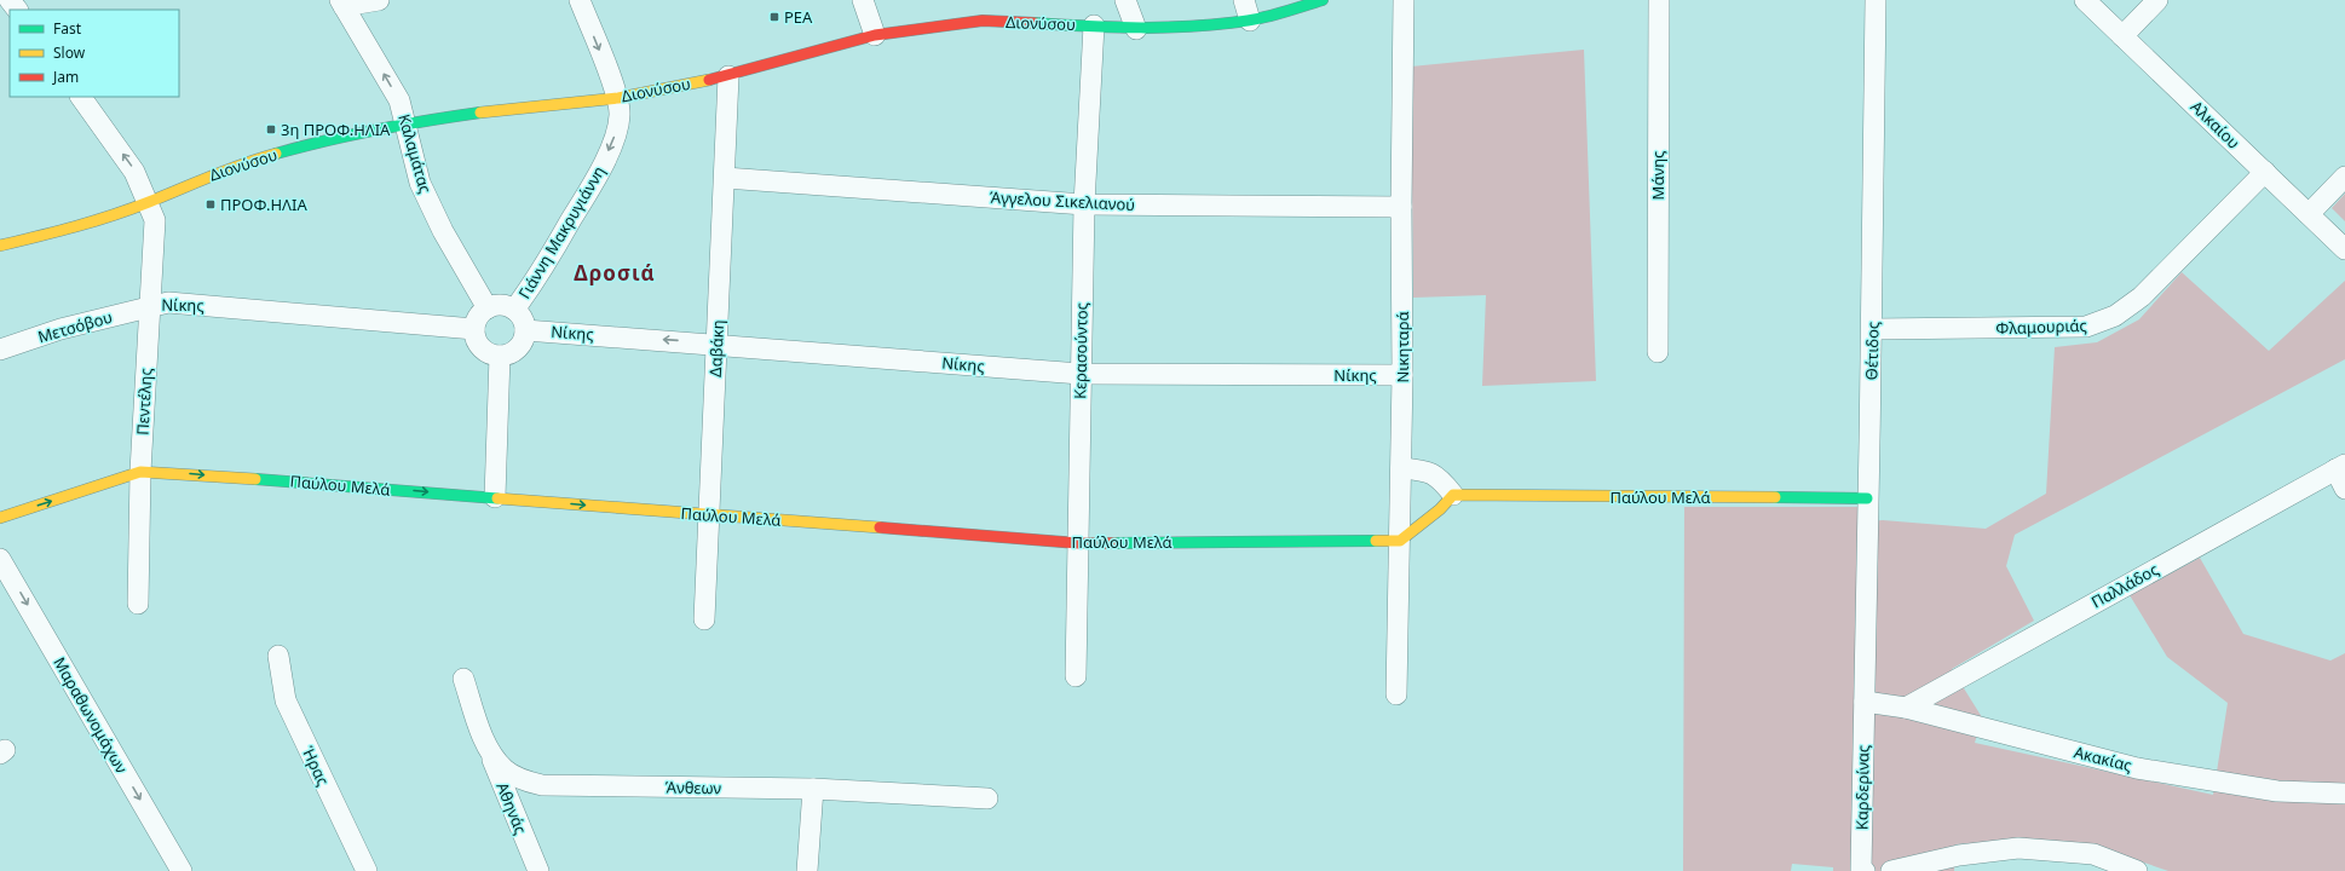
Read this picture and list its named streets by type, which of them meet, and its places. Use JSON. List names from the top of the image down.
{
  "streets": {
    "street": [
      "Διονύσου",
      "Αλκαίου",
      "Καλαμάτας",
      "Μάνης",
      "Άγγελου Σικελιανού",
      "Γιάννη Μακρυγιάννη",
      "Νίκης",
      "Μετσόβου",
      "Φλαμουριάς",
      "Νικηταρά",
      "Δαβάκη",
      "Κερασούντος",
      "Θέτιδος",
      "Πεντέλης",
      "Παύλου Μελά",
      "Παλλάδος",
      "Μαραθωνομάχων",
      "Ακακίας",
      "Ήρας",
      "Άνθεων",
      "Καρδερίνας",
      "Αθηνάς"
    ]
  },
  "crossings": [
    ["Διονύσου", "Καλαμάτας"],
    ["Διονύσου", "Γιάννη Μακρυγιάννη"],
    ["Διονύσου", "Δαβάκη"],
    ["Διονύσου", "Κερασούντος"],
    ["Διονύσου", "Πεντέλης"],
    ["Αλκαίου", "Φλαμουριάς"],
    ["Καλαμάτας", "Γιάννη Μακρυγιάννη"],
    ["Καλαμάτας", "Νίκης"],
    ["Άγγελου Σικελιανού", "Νικηταρά"],
    ["Άγγελου Σικελιανού", "Δαβάκη"],
    ["Άγγελου Σικελιανού", "Κερασούντος"],
    ["Γιάννη Μακρυγιάννη", "Νίκης"],
    ["Νίκης", "Μετσόβου"],
    ["Νίκης", "Νικηταρά"],
    ["Νίκης", "Δαβάκη"],
    ["Νίκης", "Κερασούντος"],
    ["Νίκης", "Πεντέλης"],
    ["Μετσόβου", "Πεντέλης"],
    ["Φλαμουριάς", "Θέτιδος"],
    ["Νικηταρά", "Παύλου Μελά"],
    ["Δαβάκη", "Παύλου Μελά"],
    ["Κερασούντος", "Παύλου Μελά"],
    ["Θέτιδος", "Παύλου Μελά"],
    ["Θέτιδος", "Ακακίας"],
    ["Θέτιδος", "Καρδερίνας"],
    ["Πεντέλης", "Παύλου Μελά"],
    ["Παλλάδος", "Ακακίας"],
    ["Ακακίας", "Καρδερίνας"],
    ["Άνθεων", "Αθηνάς"]
  ],
  "one_way": [
    "Καλαμάτας",
    "Γιάννη Μακρυγιάννη",
    "Παύλου Μελά",
    "Μαραθωνομάχων"
  ],
  "districts": ["Δροσιά"],
  "places": {
    "transit": ["ΡΕΑ", "3η ΠΡΟΦ.ΗΛΙΑ", "ΠΡΟΦ.ΗΛΙΑ"]
  },
  "legend": ["Fast", "Slow", "Jam"]
}
